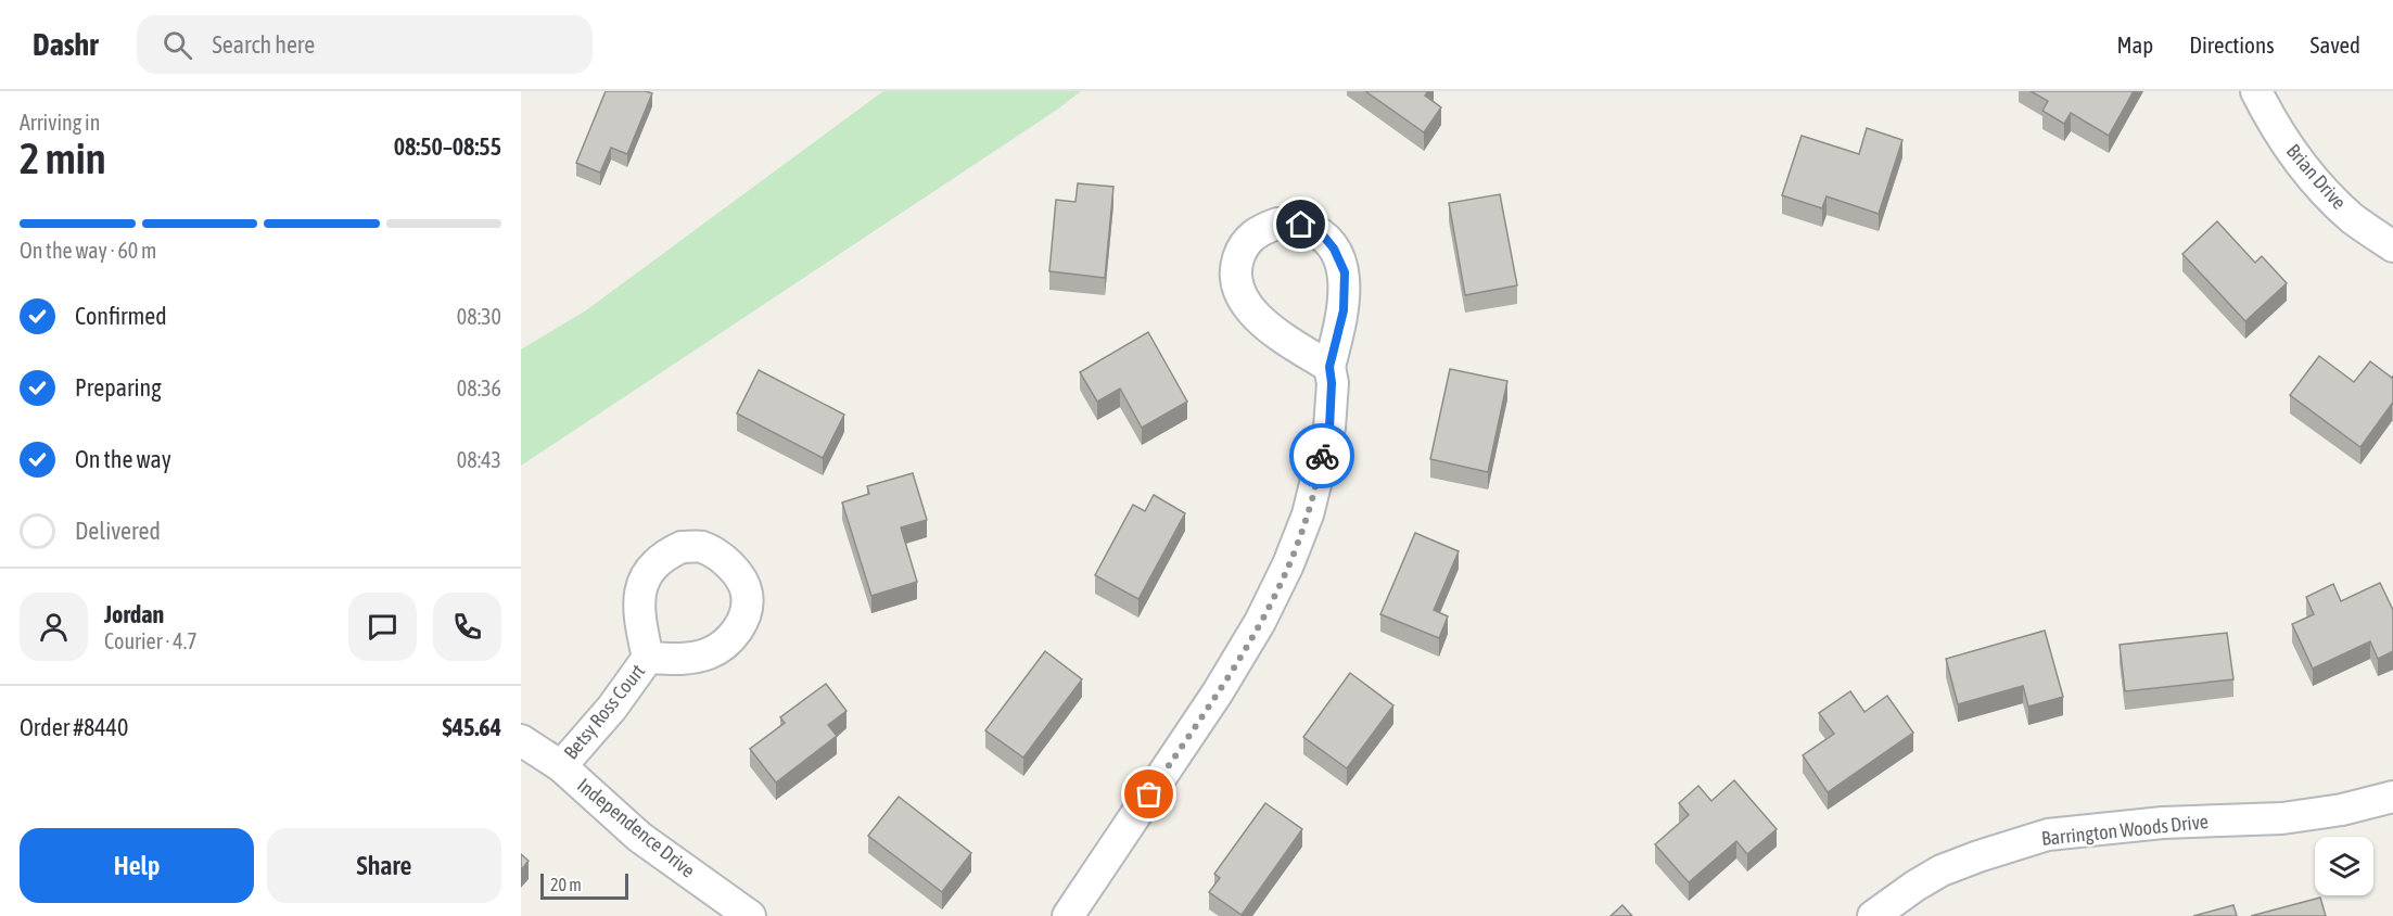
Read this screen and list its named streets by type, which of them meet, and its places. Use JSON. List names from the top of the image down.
{
  "streets": {
    "street": [
      "Brian Drive",
      "Betsy Ross Court",
      "Independence Drive",
      "Barrington Woods Drive"
    ]
  },
  "crossings": [
    ["Betsy Ross Court", "Independence Drive"]
  ],
  "scale_bar": "20 m",
  "page": {
    "header": "Dashr",
    "search": "Search here",
    "nav": ["Map", "Directions", "Saved"],
    "heading": ["2 min", "Arriving in", "08:50–08:55"],
    "panel": [
      "Jordan",
      "Courier · 4.7",
      "Order #8440",
      "$45.64"
    ],
    "bar": "On the way · 60 m",
    "list": [
      ["Confirmed", "08:30"],
      ["Preparing", "08:36"],
      ["On the way", "08:43"],
      "Delivered"
    ],
    "buttons": ["Help", "Share"],
    "scale": "20 m"
  }
}
